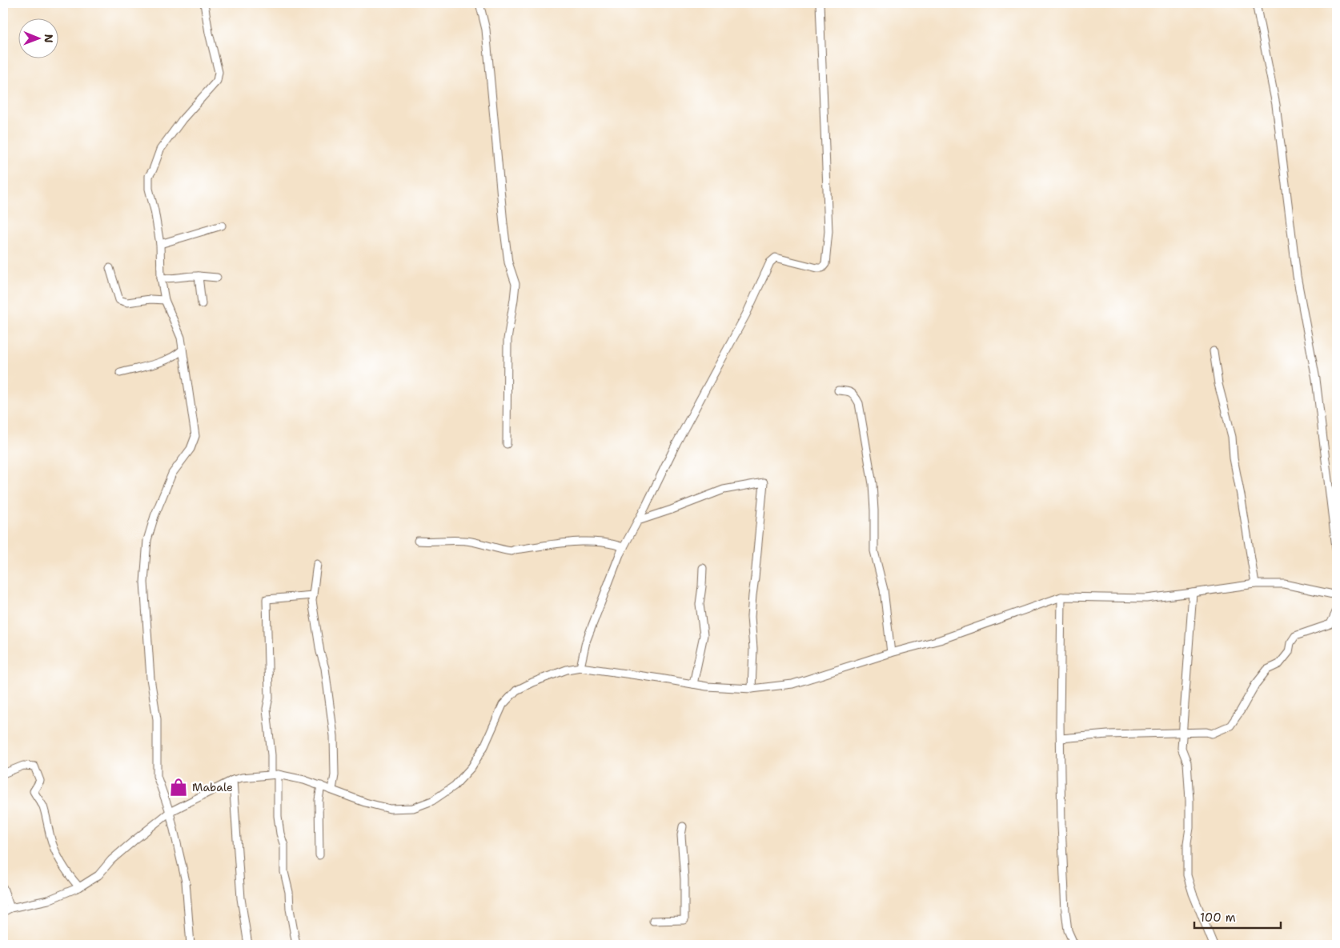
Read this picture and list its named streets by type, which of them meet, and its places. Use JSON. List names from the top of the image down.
{
  "places": {
    "shop": ["Mabale"]
  },
  "scale_bar": "100 m",
  "north": "right"
}
